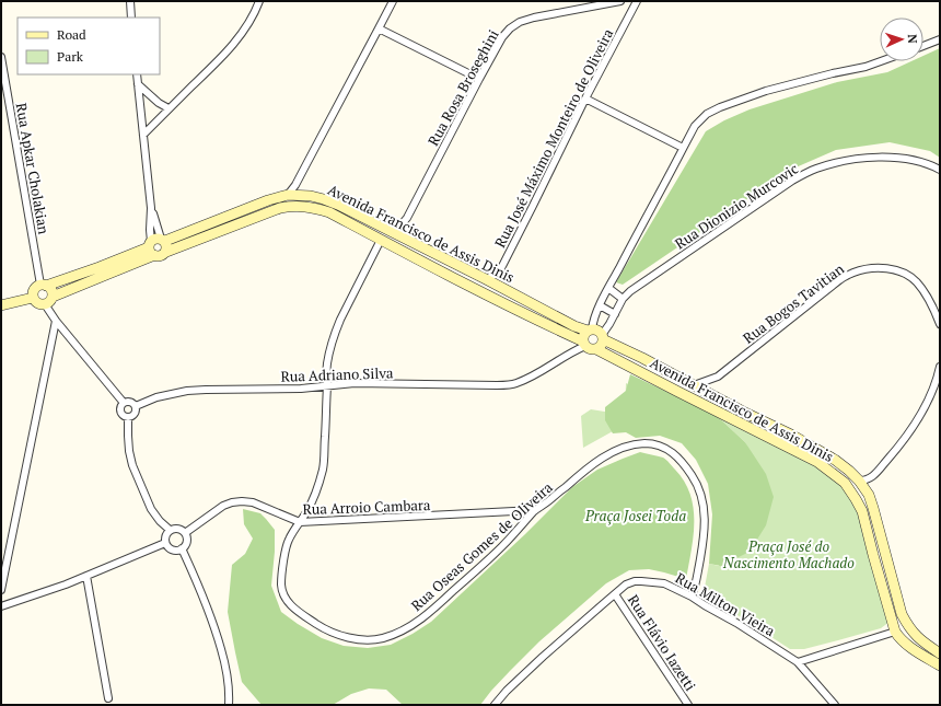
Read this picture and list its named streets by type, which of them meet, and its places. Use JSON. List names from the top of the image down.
{
  "streets": {
    "main road": ["Avenida Francisco de Assis Dinis"],
    "street": [
      "Rua Rosa Broseghini",
      "Rua José Máximo Monteiro de Oliveira",
      "Rua Apkar Cholakian",
      "Rua Dionizio Murcovic",
      "Rua Bogos Tavitian",
      "Rua Adriano Silva",
      "Rua Arroio Cambara",
      "Rua Oseas Gomes de Oliveira",
      "Rua Milton Vieira",
      "Rua Flávio Iazetti"
    ]
  },
  "crossings": [
    ["Rua Rosa Broseghini", "Avenida Francisco de Assis Dinis"],
    ["Rua José Máximo Monteiro de Oliveira", "Avenida Francisco de Assis Dinis"],
    ["Rua Apkar Cholakian", "Avenida Francisco de Assis Dinis"],
    ["Rua Dionizio Murcovic", "Avenida Francisco de Assis Dinis"],
    ["Rua Dionizio Murcovic", "Rua Adriano Silva"],
    ["Avenida Francisco de Assis Dinis", "Rua Bogos Tavitian"],
    ["Avenida Francisco de Assis Dinis", "Rua Adriano Silva"],
    ["Avenida Francisco de Assis Dinis", "Rua Oseas Gomes de Oliveira"],
    ["Rua Adriano Silva", "Rua Oseas Gomes de Oliveira"],
    ["Rua Arroio Cambara", "Rua Oseas Gomes de Oliveira"],
    ["Rua Oseas Gomes de Oliveira", "Rua Milton Vieira"],
    ["Rua Milton Vieira", "Rua Flávio Iazetti"]
  ],
  "parks": ["Praça Josei Toda", "Praça José do Nascimento Machado"],
  "legend": ["Road", "Park"],
  "north": "right"
}
